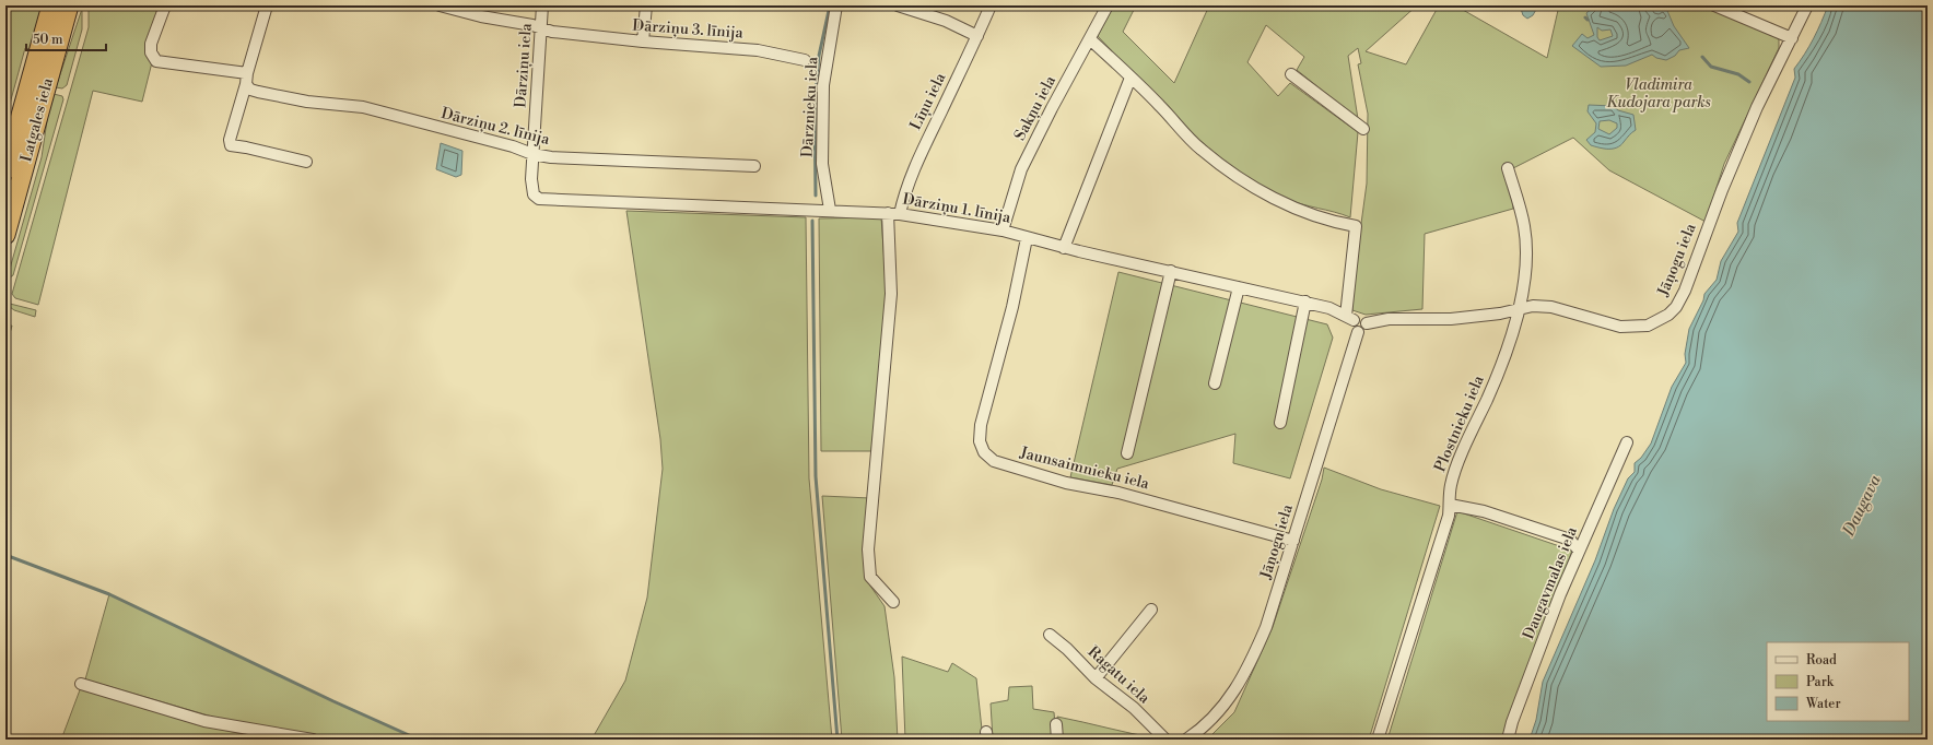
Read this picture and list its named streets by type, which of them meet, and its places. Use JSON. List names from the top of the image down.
{
  "streets": {
    "highway": ["Latgales iela"],
    "street": [
      "Dārziņu 3. līnija",
      "Dārziņu iela",
      "Līņu iela",
      "Dārznieku iela",
      "Sakņu iela",
      "Dārziņu 2. līnija",
      "Dārziņu 1. līnija",
      "Jāņogu iela",
      "Plostnieku iela",
      "Jaunsaimnieku iela",
      "Daugavmalas iela",
      "Ragatu iela"
    ]
  },
  "crossings": [
    ["Dārziņu 3. līnija", "Dārziņu iela"],
    ["Dārziņu iela", "Dārziņu 2. līnija"],
    ["Dārziņu iela", "Dārziņu 1. līnija"],
    ["Līņu iela", "Dārziņu 1. līnija"],
    ["Dārznieku iela", "Dārziņu 1. līnija"],
    ["Sakņu iela", "Dārziņu 1. līnija"],
    ["Dārziņu 1. līnija", "Jāņogu iela"],
    ["Dārziņu 1. līnija", "Jaunsaimnieku iela"],
    ["Jāņogu iela", "Plostnieku iela"],
    ["Jāņogu iela", "Jaunsaimnieku iela"]
  ],
  "water": ["Daugava"],
  "parks": ["Vladimira Kudojara parks"],
  "legend": ["Road", "Park", "Water"],
  "scale_bar": "50 m"
}
